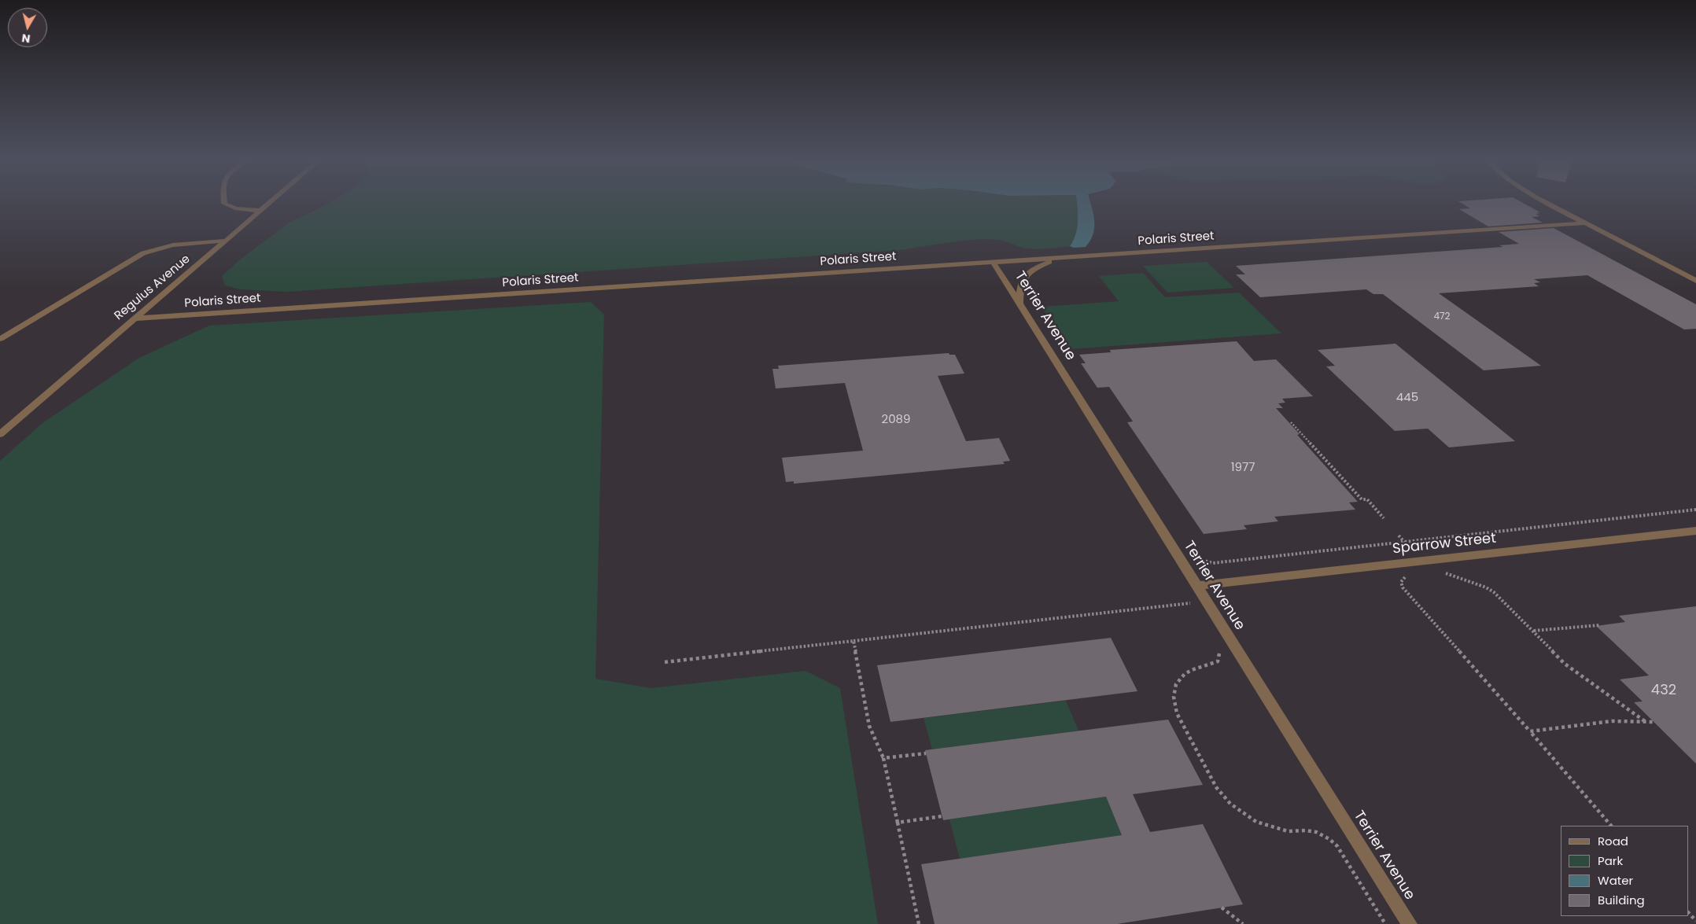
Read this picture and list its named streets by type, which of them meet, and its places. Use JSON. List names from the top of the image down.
{
  "streets": {
    "street": [
      "Polaris Street",
      "Regulus Avenue",
      "Terrier Avenue",
      "Sparrow Street"
    ]
  },
  "crossings": [
    ["Polaris Street", "Regulus Avenue"],
    ["Polaris Street", "Terrier Avenue"],
    ["Terrier Avenue", "Sparrow Street"]
  ],
  "house_numbers": [
    "472",
    "445",
    "2089",
    "1977",
    "432"
  ],
  "legend": [
    "Road",
    "Park",
    "Water",
    "Building"
  ],
  "north": "bottom"
}
